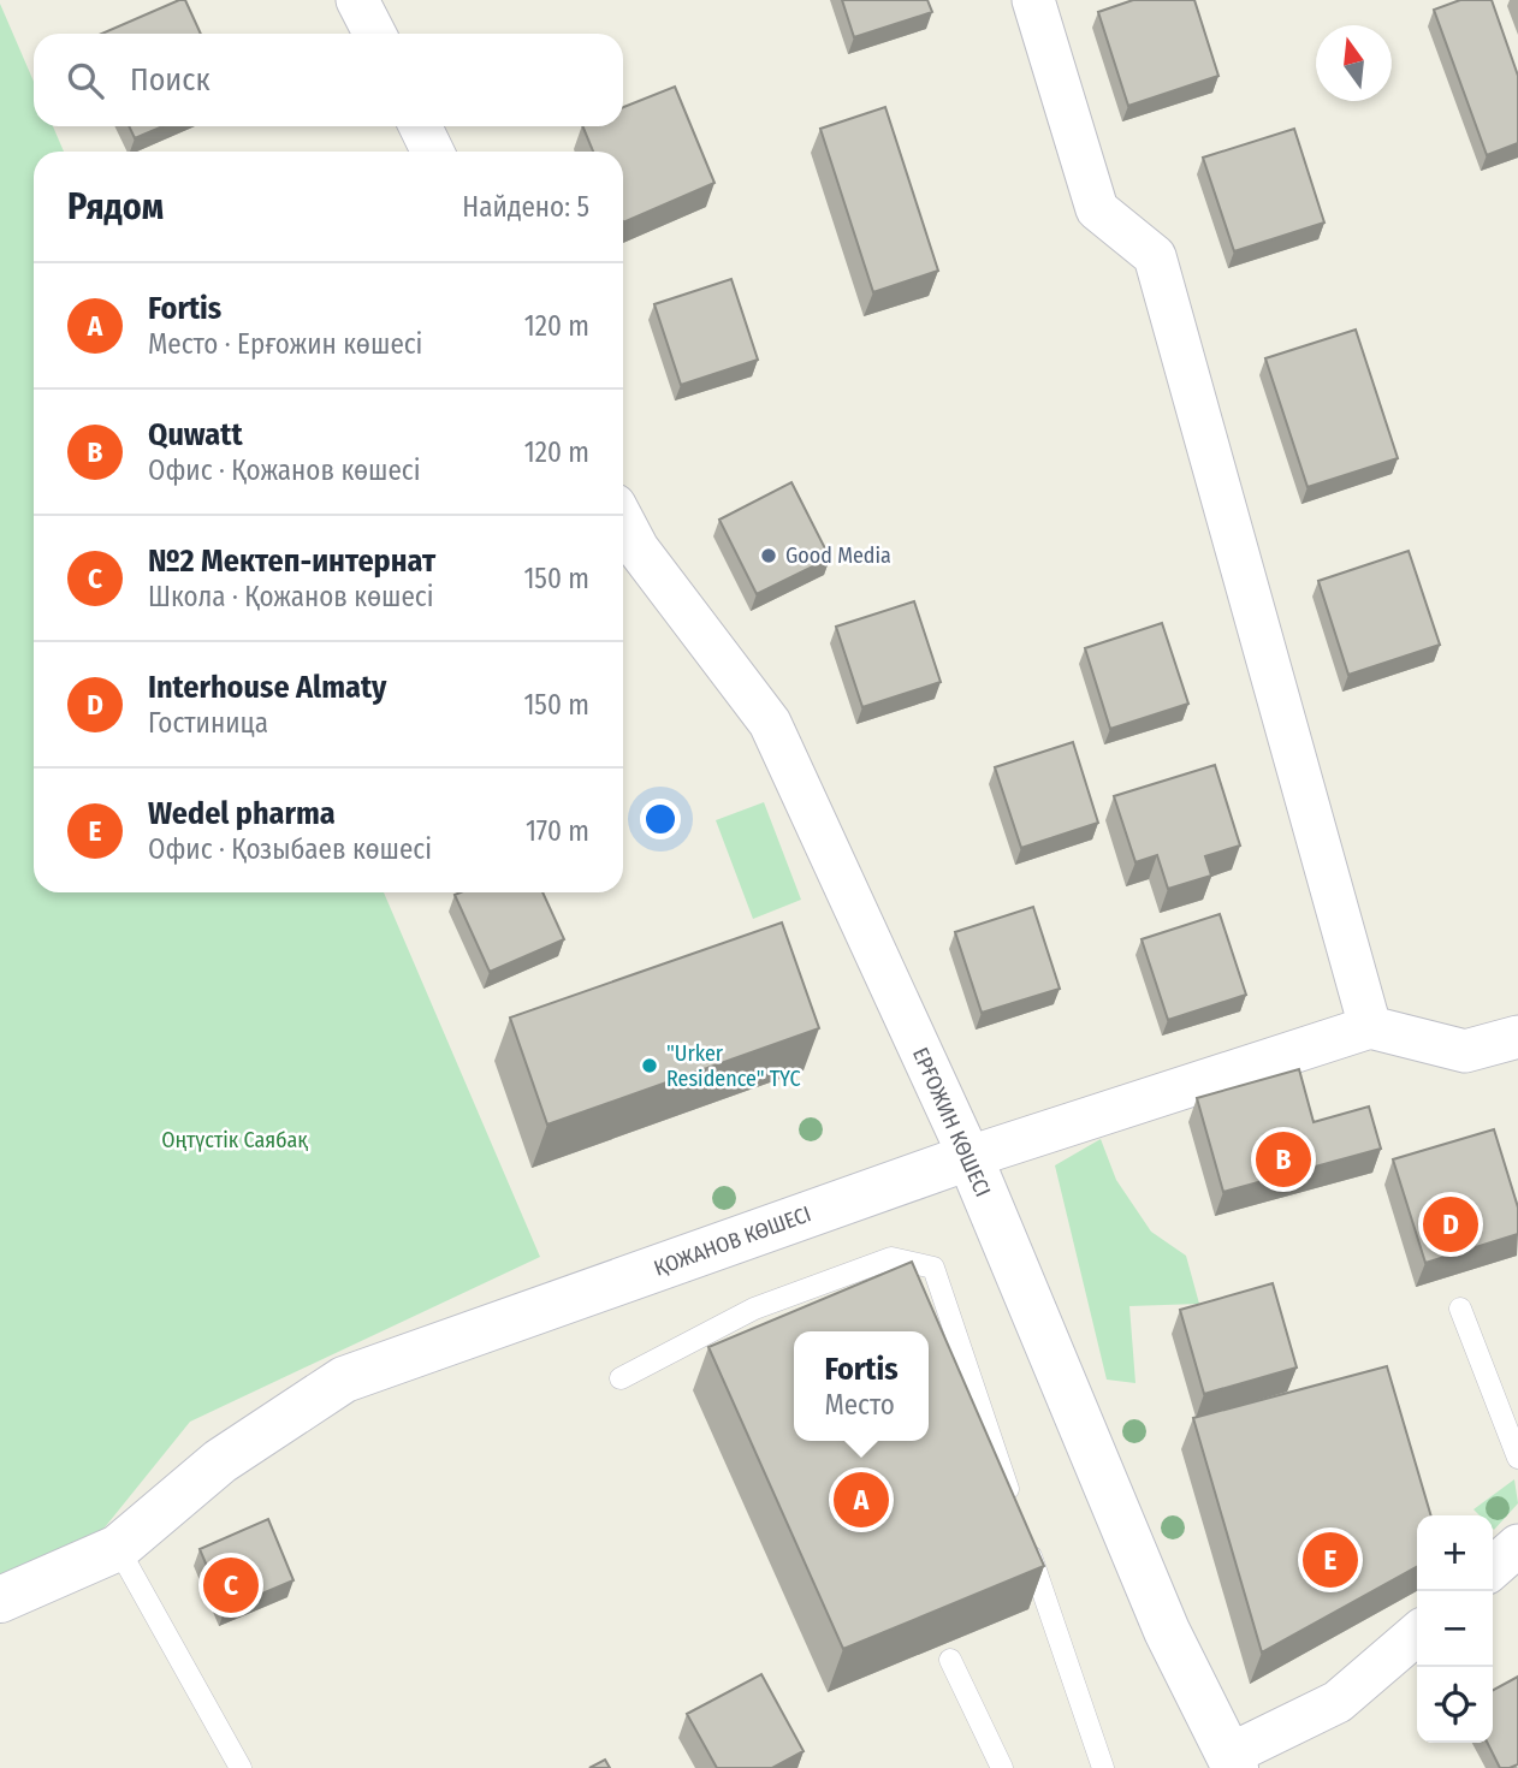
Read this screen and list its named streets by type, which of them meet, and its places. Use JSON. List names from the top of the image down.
{
  "streets": {
    "street": ["ЕРҒОЖИН КӨШЕСІ", "ҚОЖАНОВ КӨШЕСІ"]
  },
  "crossings": [
    ["ЕРҒОЖИН КӨШЕСІ", "ҚОЖАНОВ КӨШЕСІ"]
  ],
  "parks": ["Оңтүстік Саябақ"],
  "places": ["Good Media", "\"Urker Residence\" ТҮС"],
  "north": "top",
  "page": {
    "search": "Поиск",
    "heading": ["Рядом", "Найдено: 5"],
    "list": [
      {
        "mark": "A",
        "name": "Fortis",
        "note": "Место · Ерғожин көшесі",
        "value": "120 m"
      },
      {
        "mark": "B",
        "name": "Quwatt",
        "note": "Офис · Қожанов көшесі",
        "value": "120 m"
      },
      {
        "mark": "C",
        "name": "№2 Мектеп-интернат",
        "note": "Школа · Қожанов көшесі",
        "value": "150 m"
      },
      {
        "mark": "D",
        "name": "Interhouse Almaty",
        "note": "Гостиница",
        "value": "150 m"
      },
      {
        "mark": "E",
        "name": "Wedel pharma",
        "note": "Офис · Қозыбаев көшесі",
        "value": "170 m"
      }
    ],
    "pins": [
      "B",
      "D",
      "A",
      "E",
      "C"
    ],
    "popup": ["Fortis", "Место"],
    "map_buttons": ["+", "−"]
  }
}
